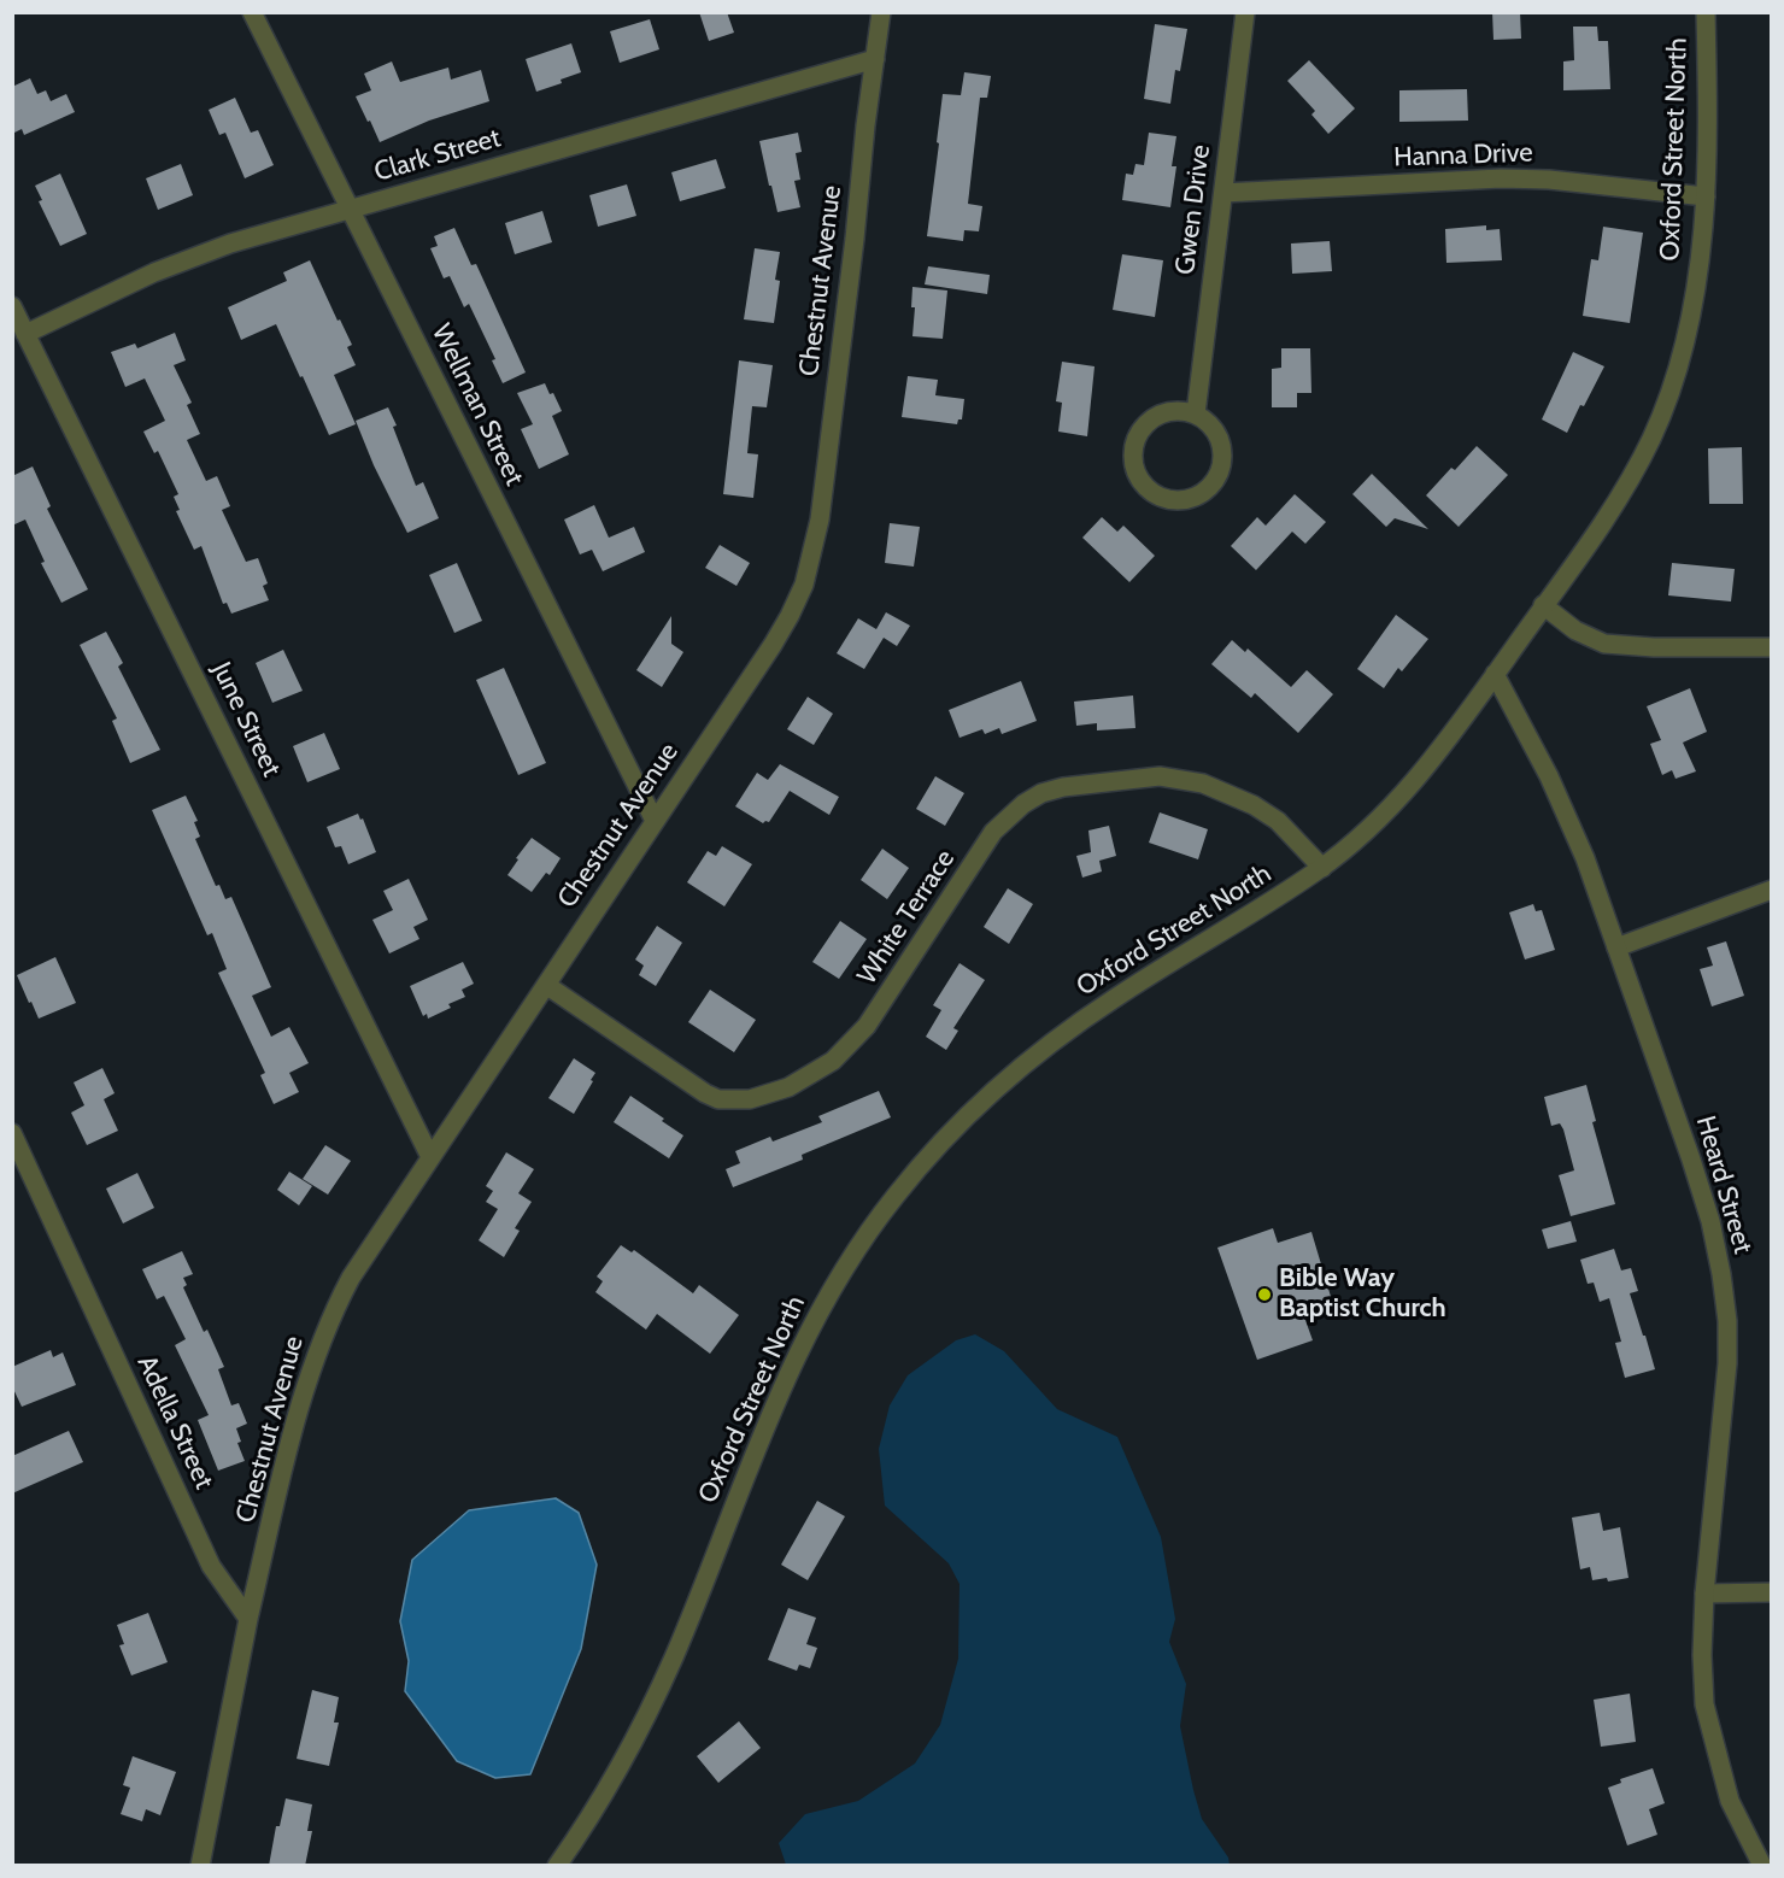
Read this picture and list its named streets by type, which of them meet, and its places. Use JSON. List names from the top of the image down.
{
  "streets": {
    "street": [
      "Oxford Street North",
      "Clark Street",
      "Hanna Drive",
      "Gwen Drive",
      "Chestnut Avenue",
      "Wellman Street",
      "June Street",
      "White Terrace",
      "Heard Street",
      "Adella Street"
    ]
  },
  "crossings": [
    ["Oxford Street North", "Hanna Drive"],
    ["Oxford Street North", "White Terrace"],
    ["Oxford Street North", "Heard Street"],
    ["Clark Street", "Chestnut Avenue"],
    ["Clark Street", "Wellman Street"],
    ["Clark Street", "June Street"],
    ["Hanna Drive", "Gwen Drive"],
    ["Chestnut Avenue", "Wellman Street"],
    ["Chestnut Avenue", "June Street"],
    ["Chestnut Avenue", "White Terrace"],
    ["Chestnut Avenue", "Adella Street"]
  ],
  "places": ["Bible Way Baptist Church"]
}
